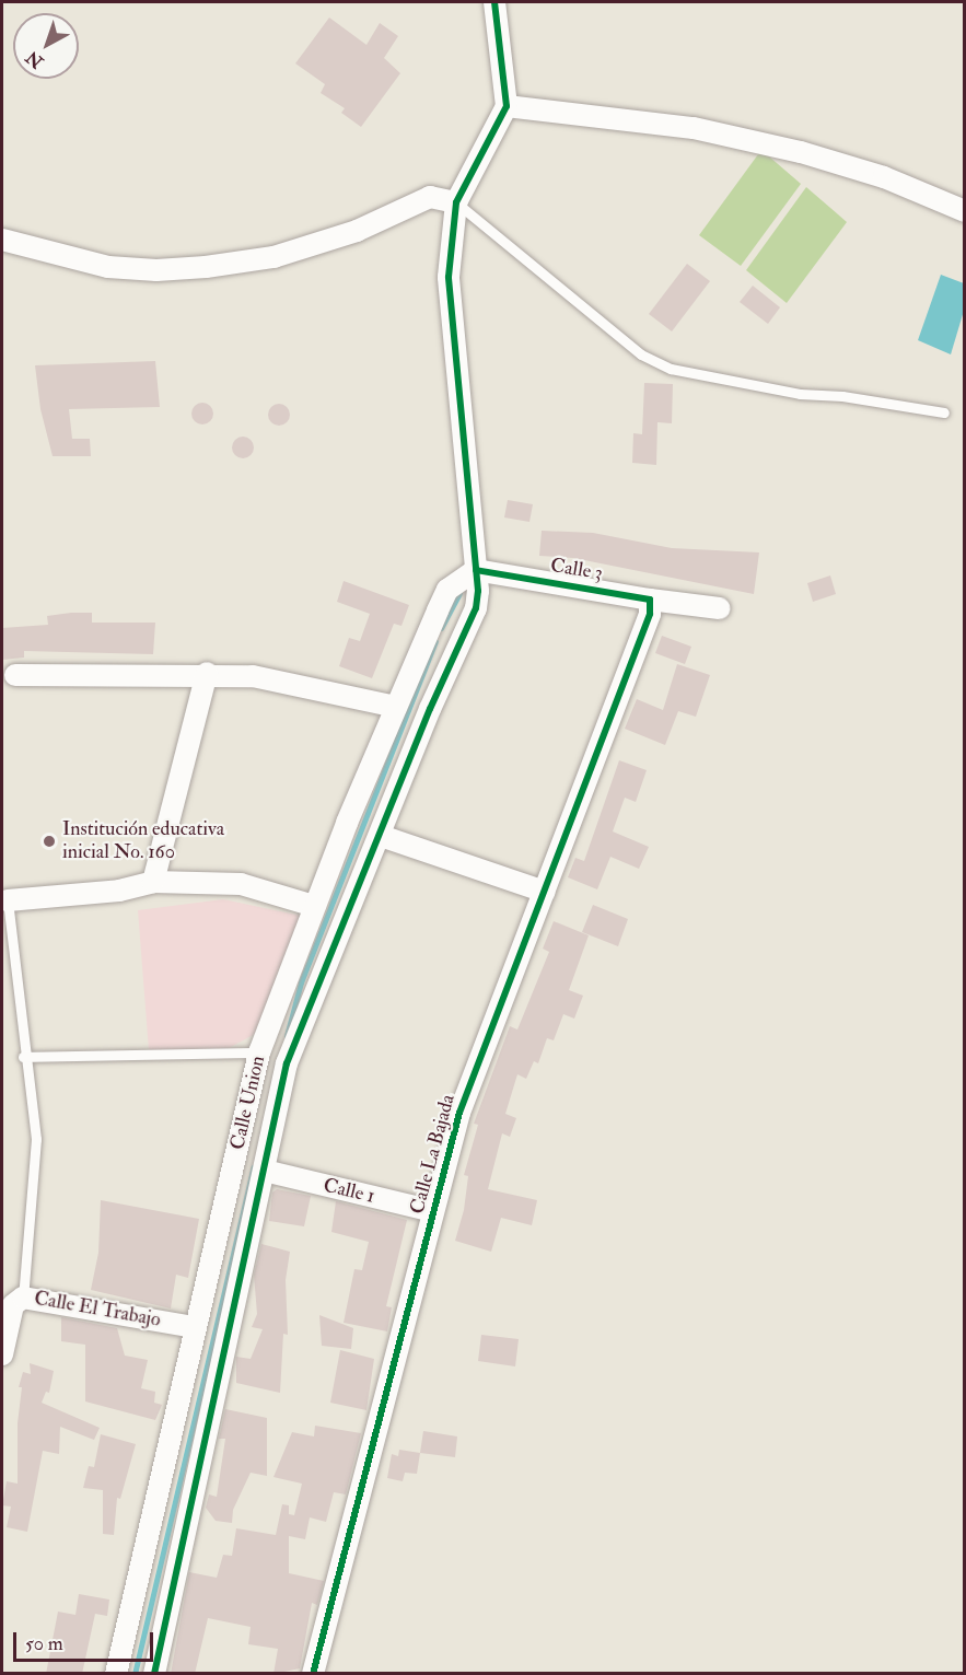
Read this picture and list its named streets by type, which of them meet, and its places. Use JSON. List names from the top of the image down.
{
  "streets": {
    "street": [
      "Calle 3",
      "Calle Union",
      "Calle La Bajada",
      "Calle 1",
      "Calle El Trabajo"
    ]
  },
  "crossings": [
    ["Calle 3", "Calle Union"],
    ["Calle 3", "Calle La Bajada"],
    ["Calle Union", "Calle El Trabajo"],
    ["Calle La Bajada", "Calle 1"]
  ],
  "places": ["Institución educativa inicial No. 160"],
  "scale_bar": "50 m",
  "north": "bottom left"
}
